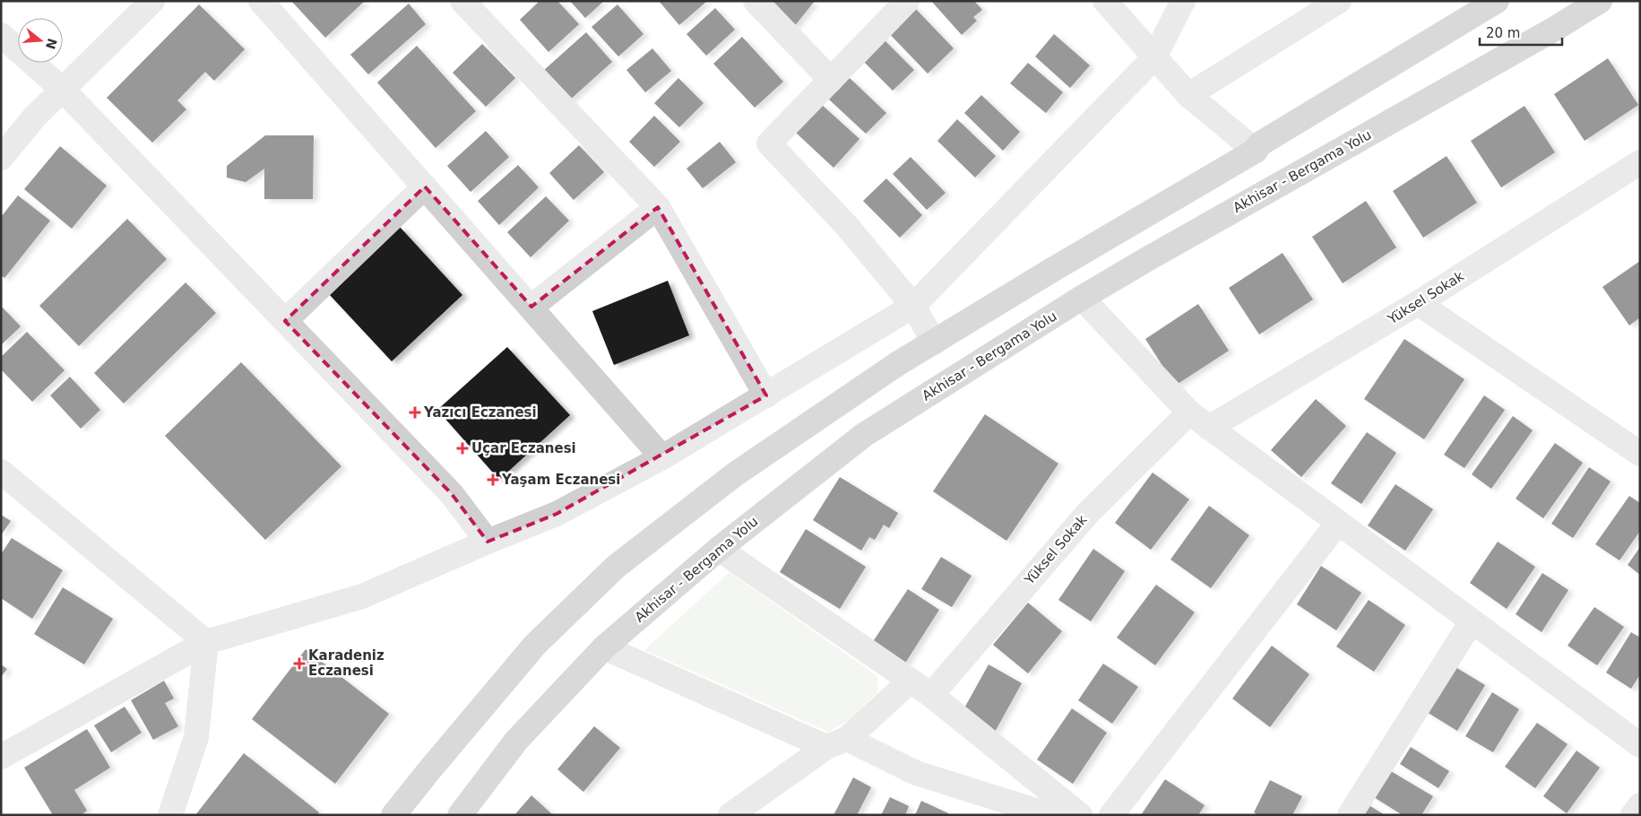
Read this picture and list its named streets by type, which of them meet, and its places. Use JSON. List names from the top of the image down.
{
  "streets": {
    "main road": ["Akhisar - Bergama Yolu"],
    "street": ["Yüksel Sokak"]
  },
  "places": {
    "health": [
      "Yazıcı Eczanesi",
      "Uçar Eczanesi",
      "Yaşam Eczanesi",
      "Karadeniz Eczanesi"
    ]
  },
  "scale_bar": "20 m",
  "north": "right"
}
